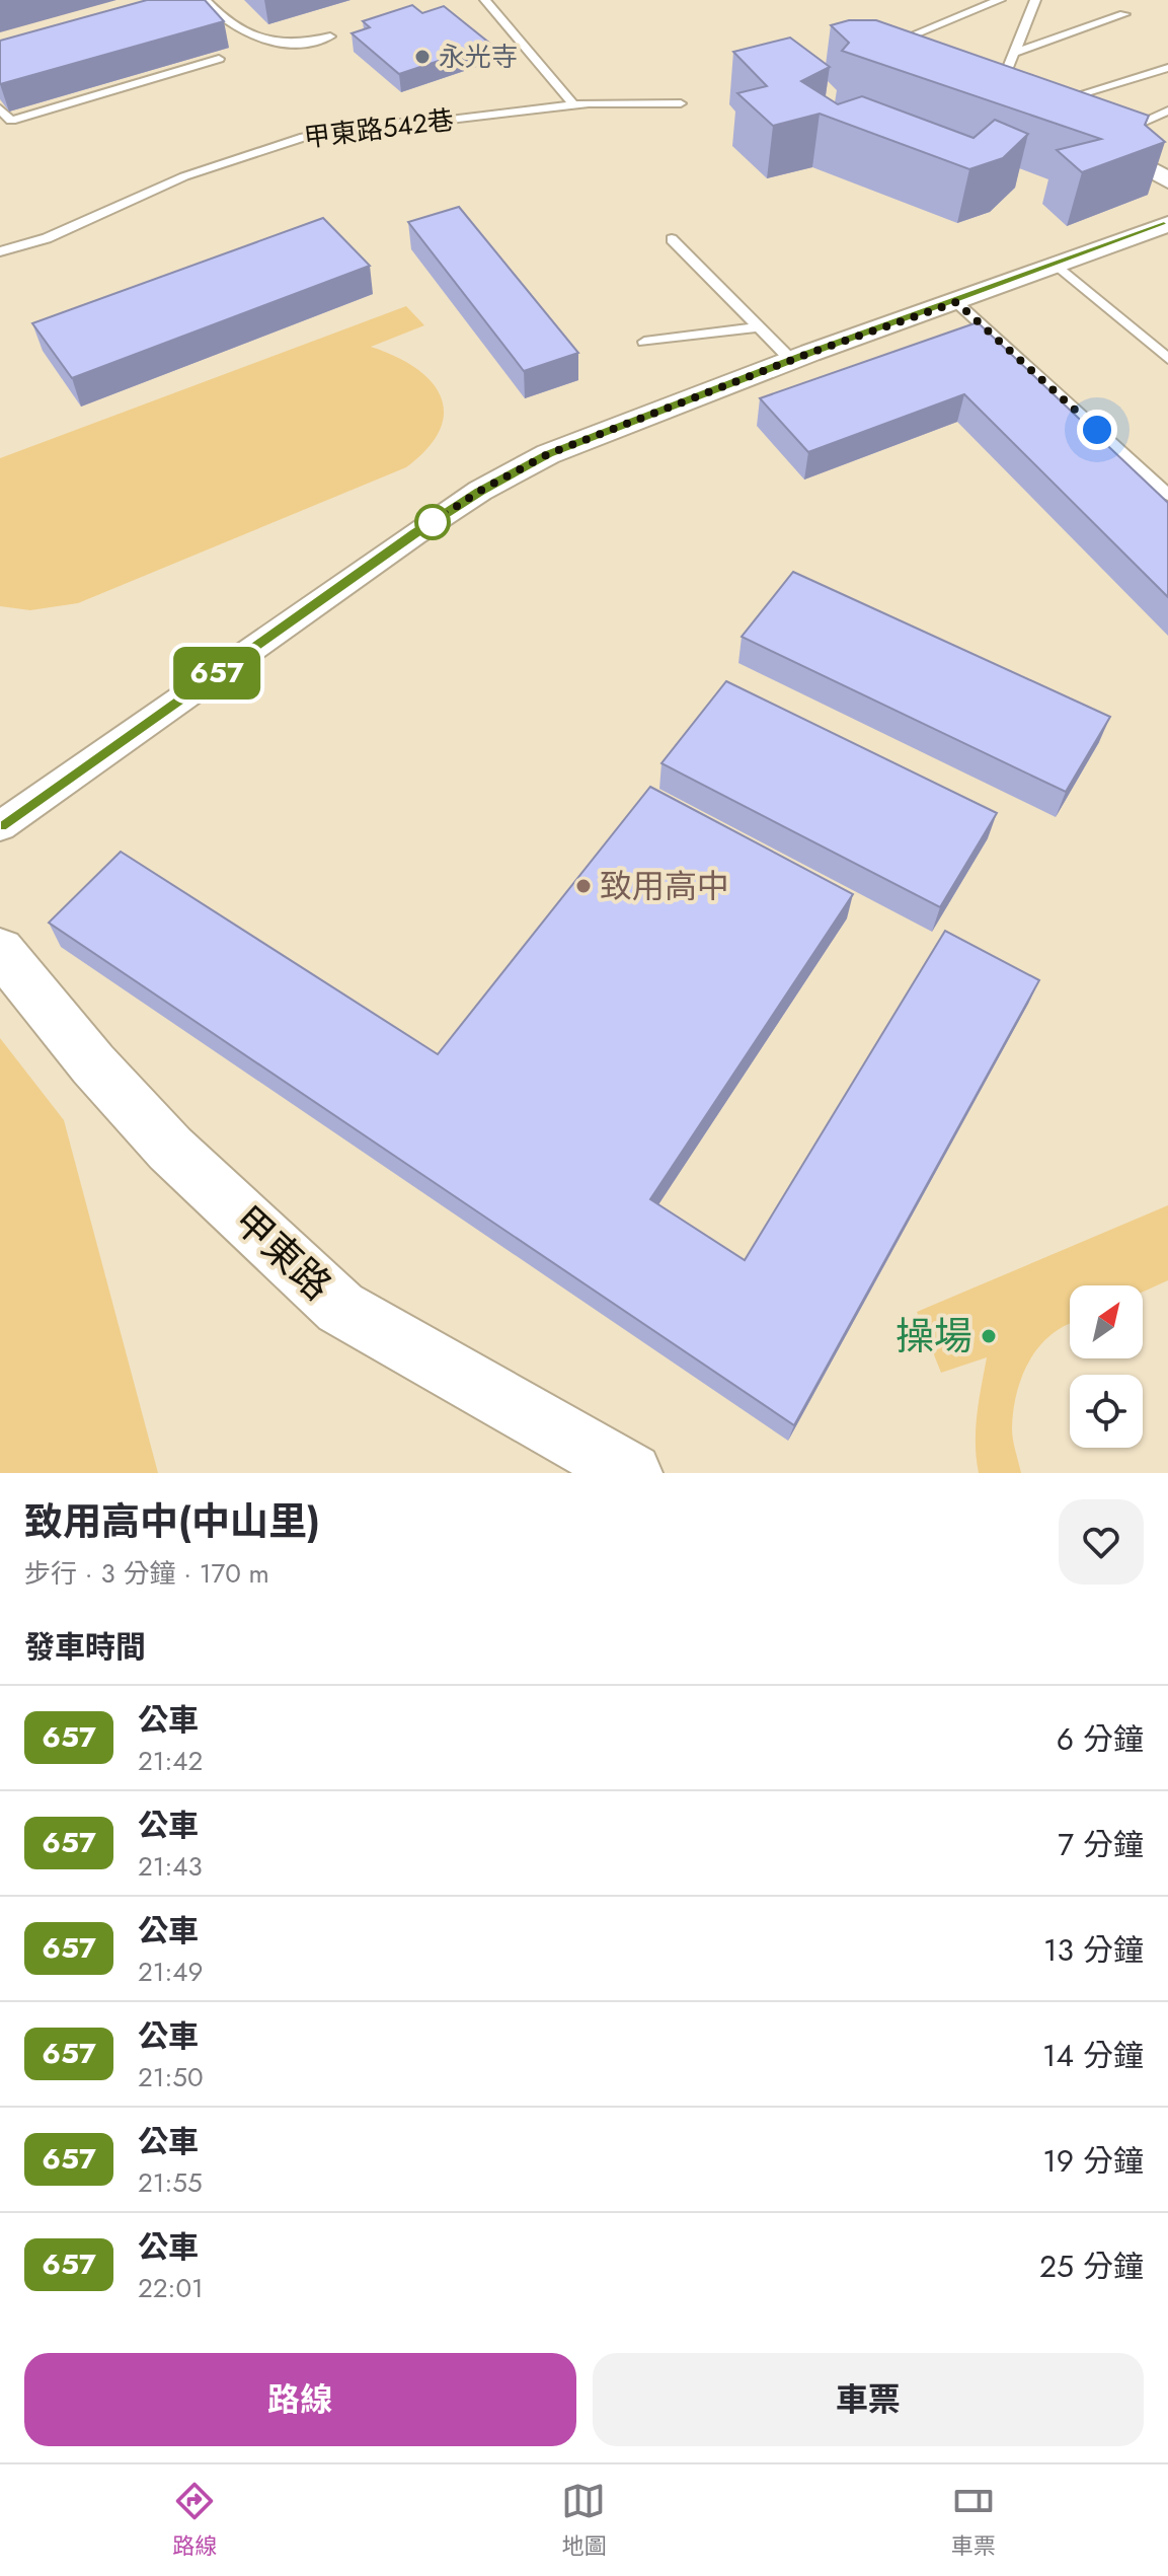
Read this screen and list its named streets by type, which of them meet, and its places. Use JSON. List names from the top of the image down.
{
  "streets": {
    "street": ["甲東路"],
    "lane": ["甲東路542巷"]
  },
  "places": ["永光寺", "致用高中", "操場"],
  "lines": ["bus line 657"],
  "north": "top right",
  "page": {
    "on_map": "657",
    "heading": [
      ["致用高中(中山里)", "步行 · 3 分鐘 · 170 m"],
      "發車時間"
    ],
    "list": [
      {
        "mark": "657",
        "name": "公車",
        "note": "21:42",
        "value": "6 分鐘"
      },
      {
        "mark": "657",
        "name": "公車",
        "note": "21:43",
        "value": "7 分鐘"
      },
      {
        "mark": "657",
        "name": "公車",
        "note": "21:49",
        "value": "13 分鐘"
      },
      {
        "mark": "657",
        "name": "公車",
        "note": "21:50",
        "value": "14 分鐘"
      },
      {
        "mark": "657",
        "name": "公車",
        "note": "21:55",
        "value": "19 分鐘"
      },
      {
        "mark": "657",
        "name": "公車",
        "note": "22:01",
        "value": "25 分鐘"
      }
    ],
    "buttons": ["路線", "車票"],
    "tabs": ["路線", "地圖", "車票"]
  }
}
